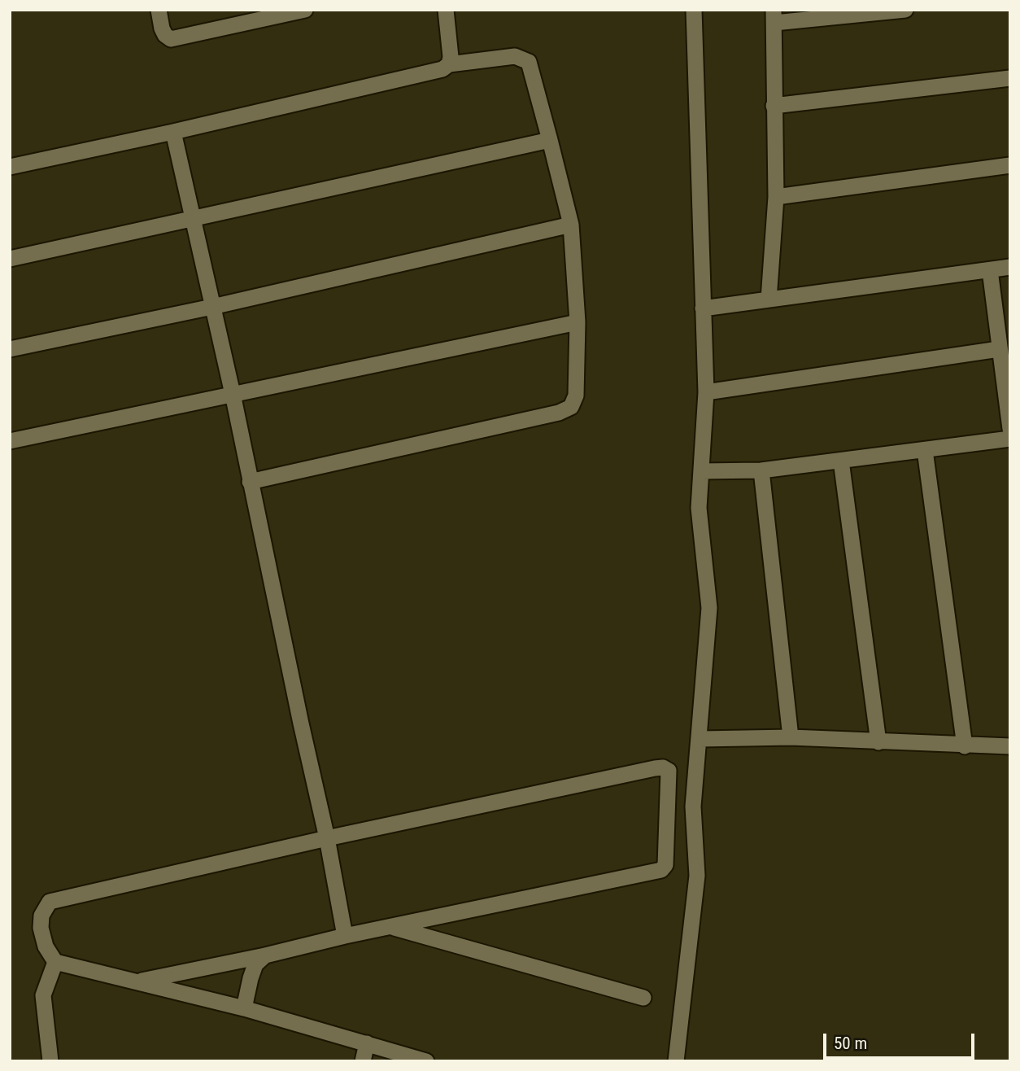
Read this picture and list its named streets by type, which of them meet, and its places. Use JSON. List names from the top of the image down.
{
  "scale_bar": "50 m"
}
